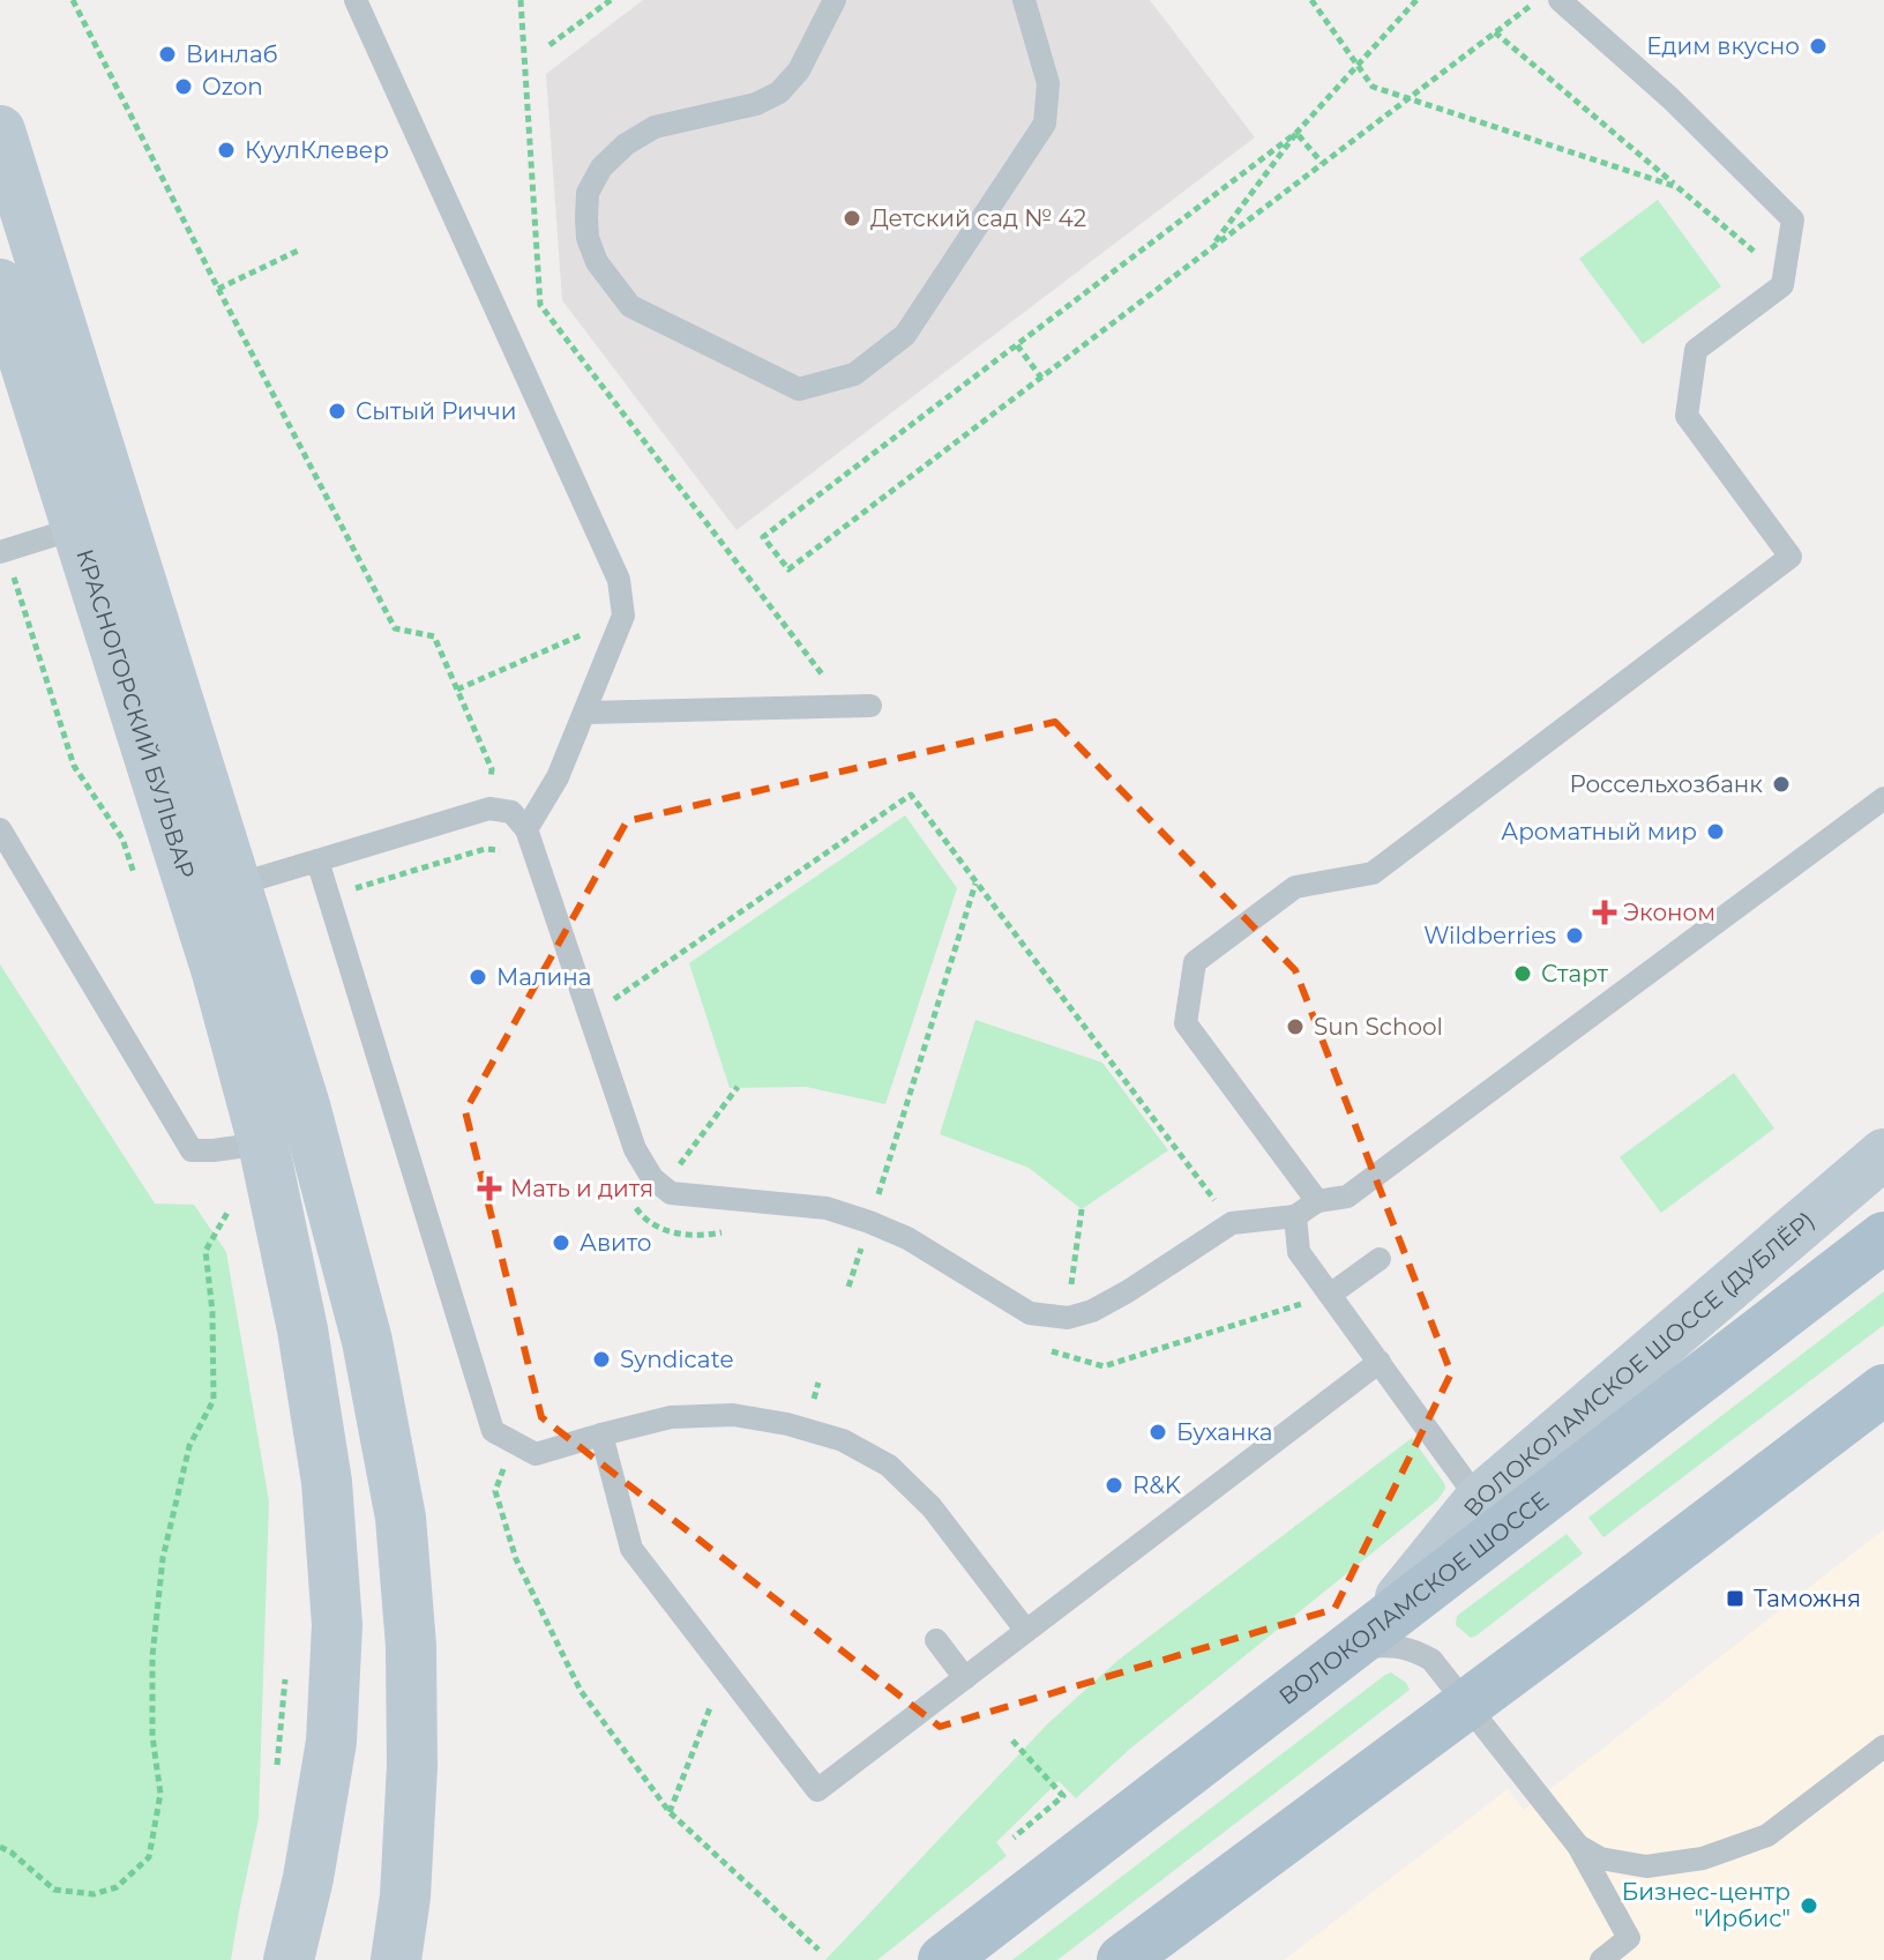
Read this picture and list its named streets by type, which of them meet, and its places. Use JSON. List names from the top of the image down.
{
  "streets": {
    "main road": ["КРАСНОГОРСКИЙ БУЛЬВАР", "ВОЛОКОЛАМСКОЕ ШОССЕ (ДУБЛЁР)", "ВОЛОКОЛАМСКОЕ ШОССЕ"]
  },
  "crossings": [
    ["ВОЛОКОЛАМСКОЕ ШОССЕ (ДУБЛЁР)", "ВОЛОКОЛАМСКОЕ ШОССЕ"]
  ],
  "places": {
    "other": [
      "Едим вкусно",
      "Винлаб",
      "Ozon",
      "КуулКлевер",
      "Детский сад № 42",
      "Сытый Риччи",
      "Россельхозбанк",
      "Ароматный мир",
      "Wildberries",
      "Старт",
      "Малина",
      "Sun School",
      "Авито",
      "Syndicate",
      "Буханка",
      "R&K",
      "Бизнес-центр \"Ирбис\""
    ],
    "health": ["Эконом", "Мать и дитя"],
    "transit": ["Таможня"]
  }
}
